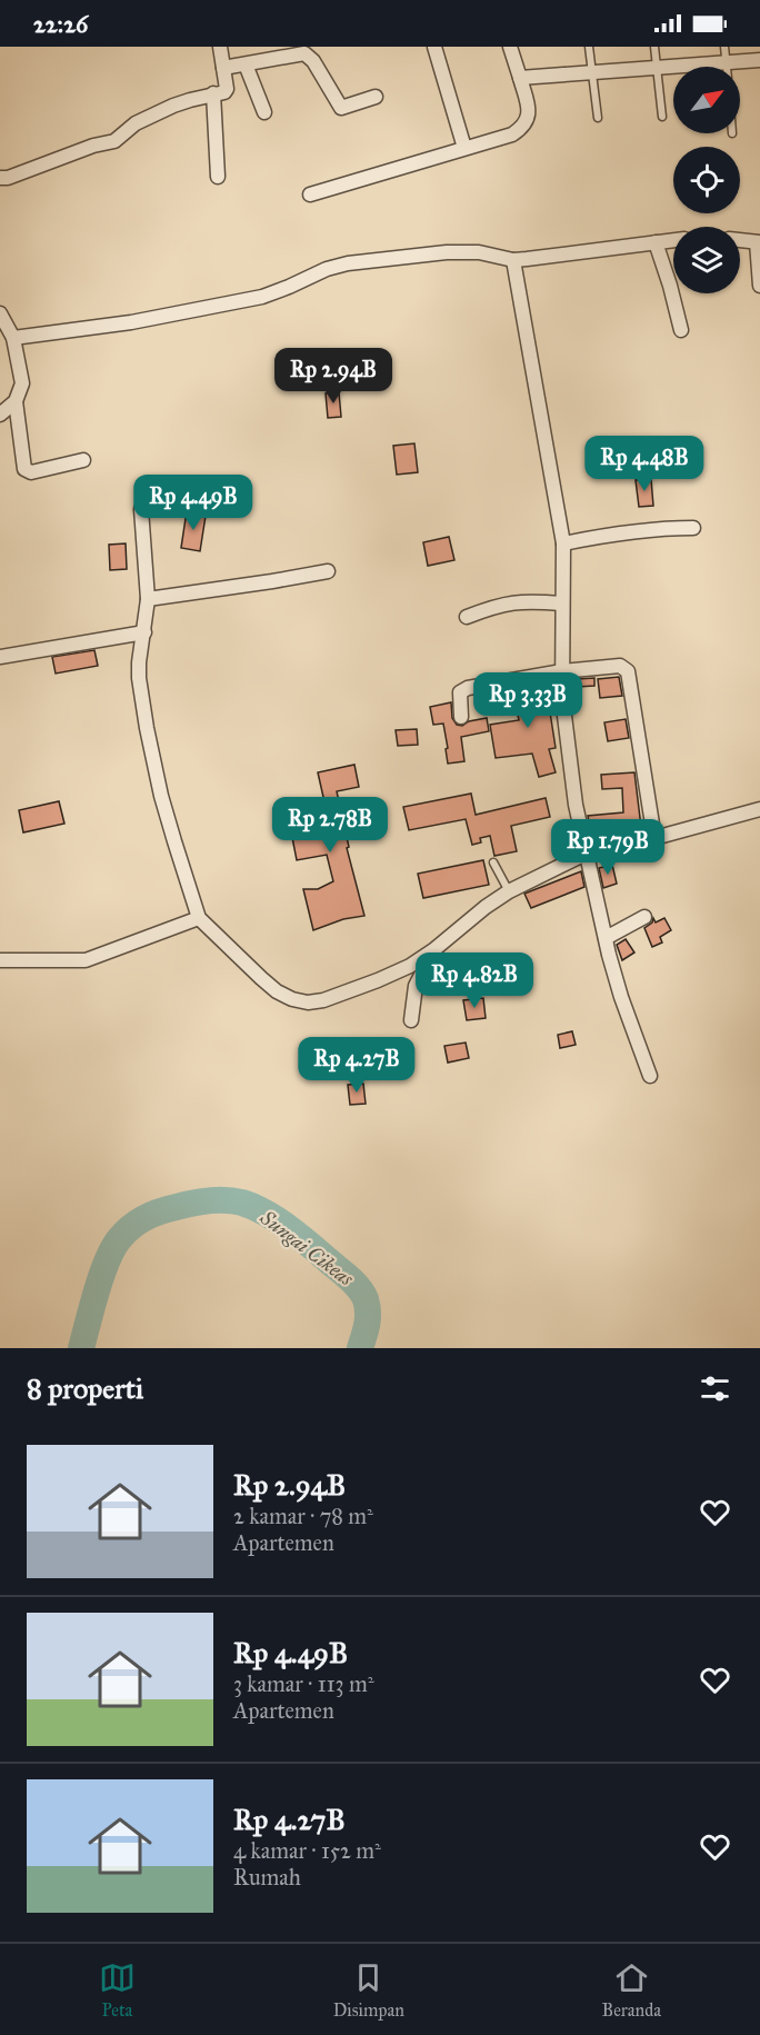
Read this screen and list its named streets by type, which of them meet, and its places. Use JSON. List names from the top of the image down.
{
  "water": ["Sungai Cikeas"],
  "north": "top right",
  "page": {
    "status": "22:26",
    "price": [
      "Rp 2.94B",
      "Rp 4.48B",
      "Rp 4.49B",
      "Rp 3.33B",
      "Rp 2.78B",
      "Rp 1.79B",
      "Rp 4.82B",
      "Rp 4.27B"
    ],
    "heading": "8 properti",
    "list": [
      {
        "name": "Rp 2.94B",
        "note": "2 kamar · 78 m² · Apartemen"
      },
      {
        "name": "Rp 4.49B",
        "note": "3 kamar · 113 m² · Apartemen"
      },
      {
        "name": "Rp 4.27B",
        "note": "4 kamar · 152 m² · Rumah"
      }
    ],
    "tabs": ["Peta", "Disimpan", "Beranda"]
  }
}
